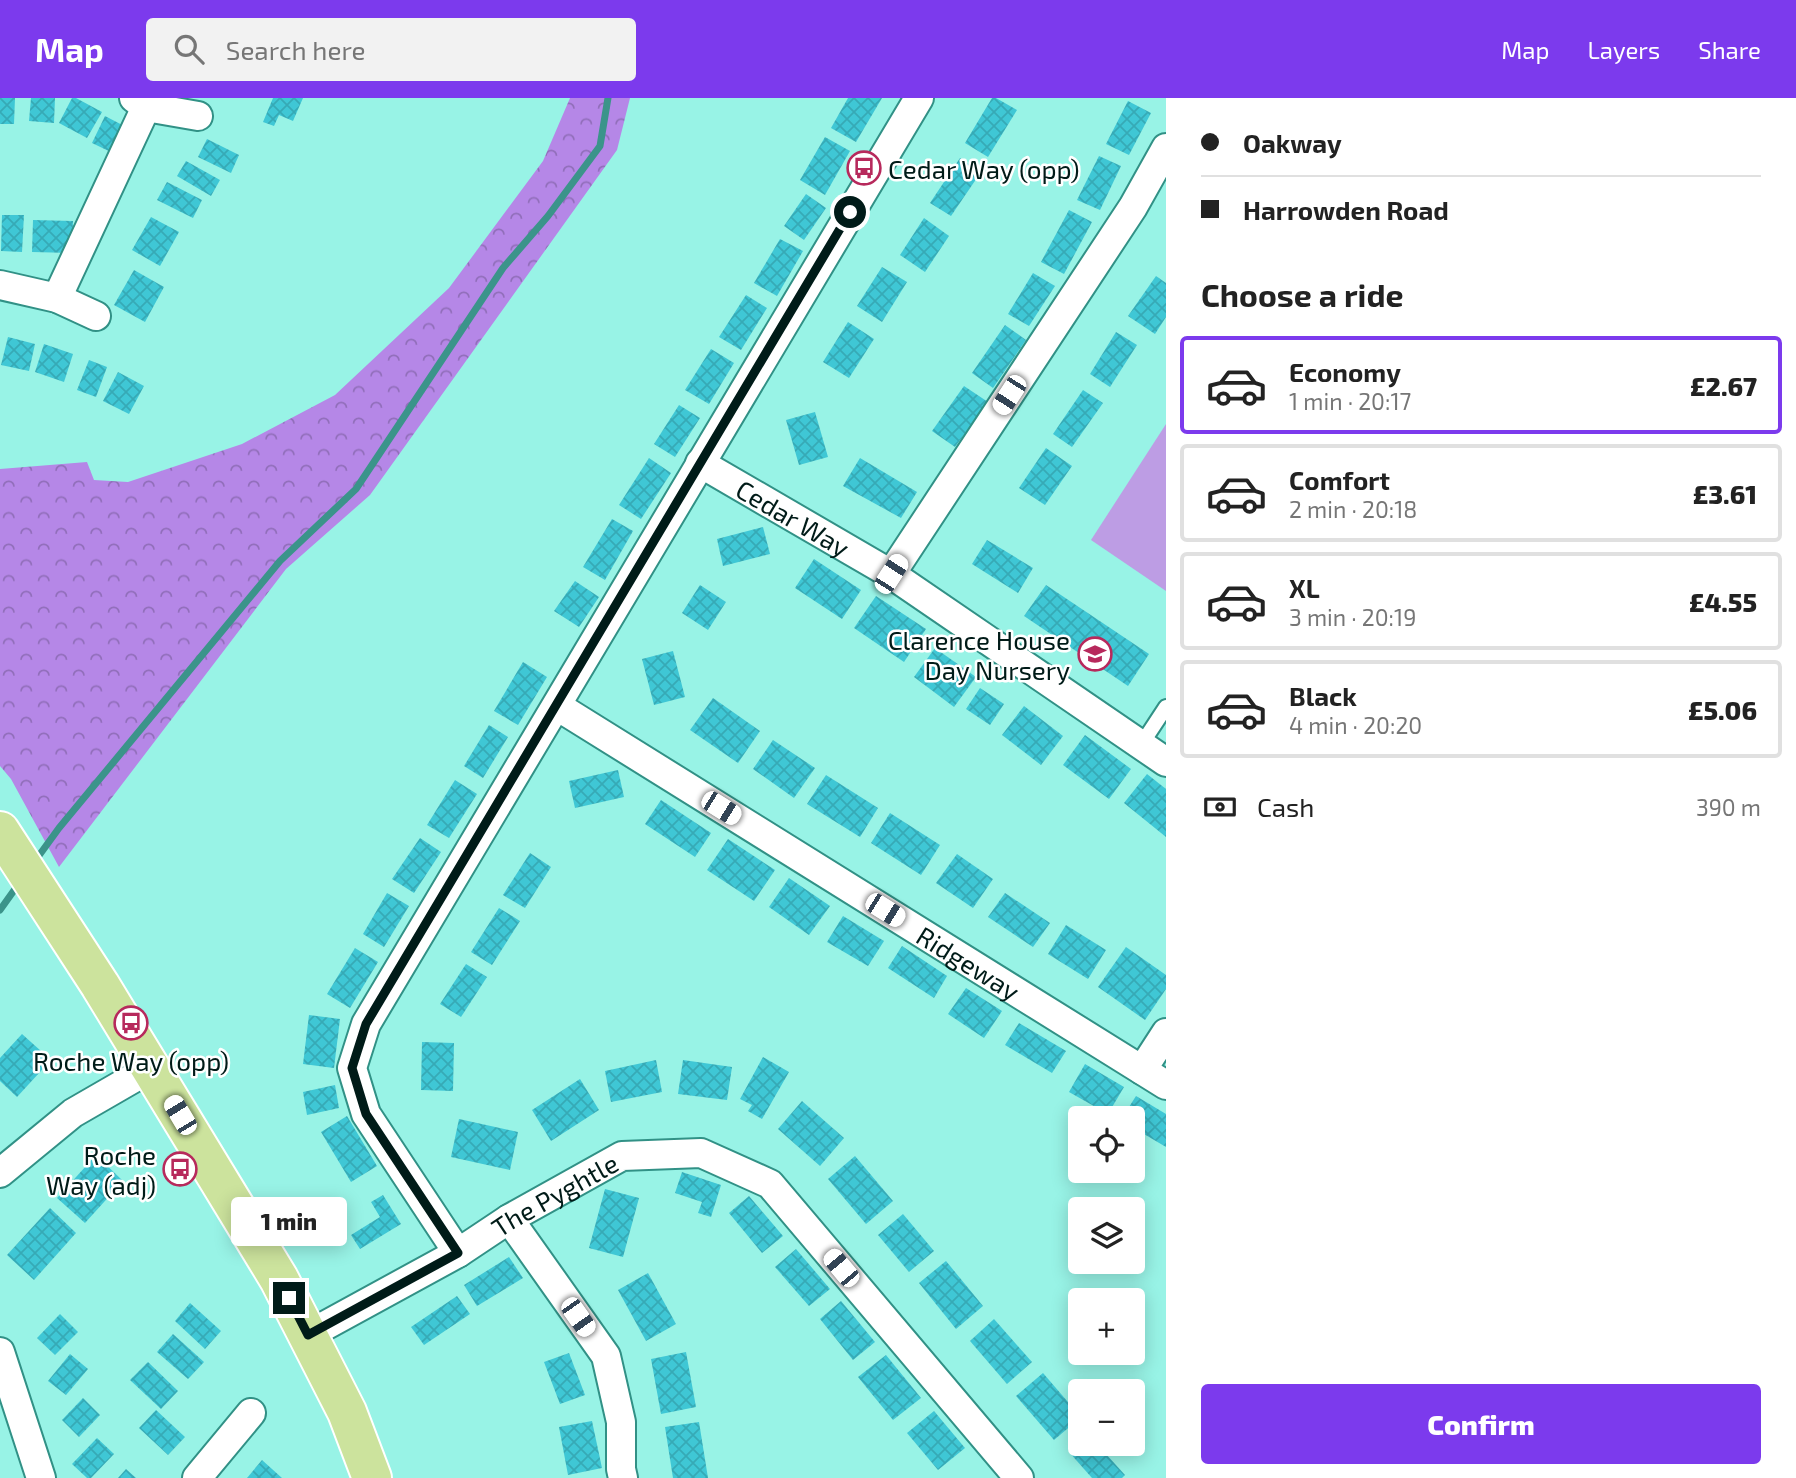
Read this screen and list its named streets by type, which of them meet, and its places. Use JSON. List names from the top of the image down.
{
  "streets": {
    "street": ["Cedar Way", "Ridgeway", "The Pyghtle"]
  },
  "places": {
    "bus stop": ["Cedar Way (opp)", "Roche Way (opp)", "Roche Way (adj)"],
    "school or university": ["Clarence House Day Nursery"]
  },
  "page": {
    "header": "Map",
    "search": "Search here",
    "nav": ["Map", "Layers", "Share"],
    "banner": ["Oakway", "Harrowden Road"],
    "heading": "Choose a ride",
    "list": [
      {
        "name": "Economy",
        "note": "1 min · 20:17",
        "value": "£2.67"
      },
      {
        "name": "Comfort",
        "note": "2 min · 20:18",
        "value": "£3.61"
      },
      {
        "name": "XL",
        "note": "3 min · 20:19",
        "value": "£4.55"
      },
      {
        "name": "Black",
        "note": "4 min · 20:20",
        "value": "£5.06"
      }
    ],
    "pay": ["Cash", "390 m"],
    "map_buttons": ["+", "−"],
    "bubble": "1 min",
    "buttons": "Confirm"
  }
}
